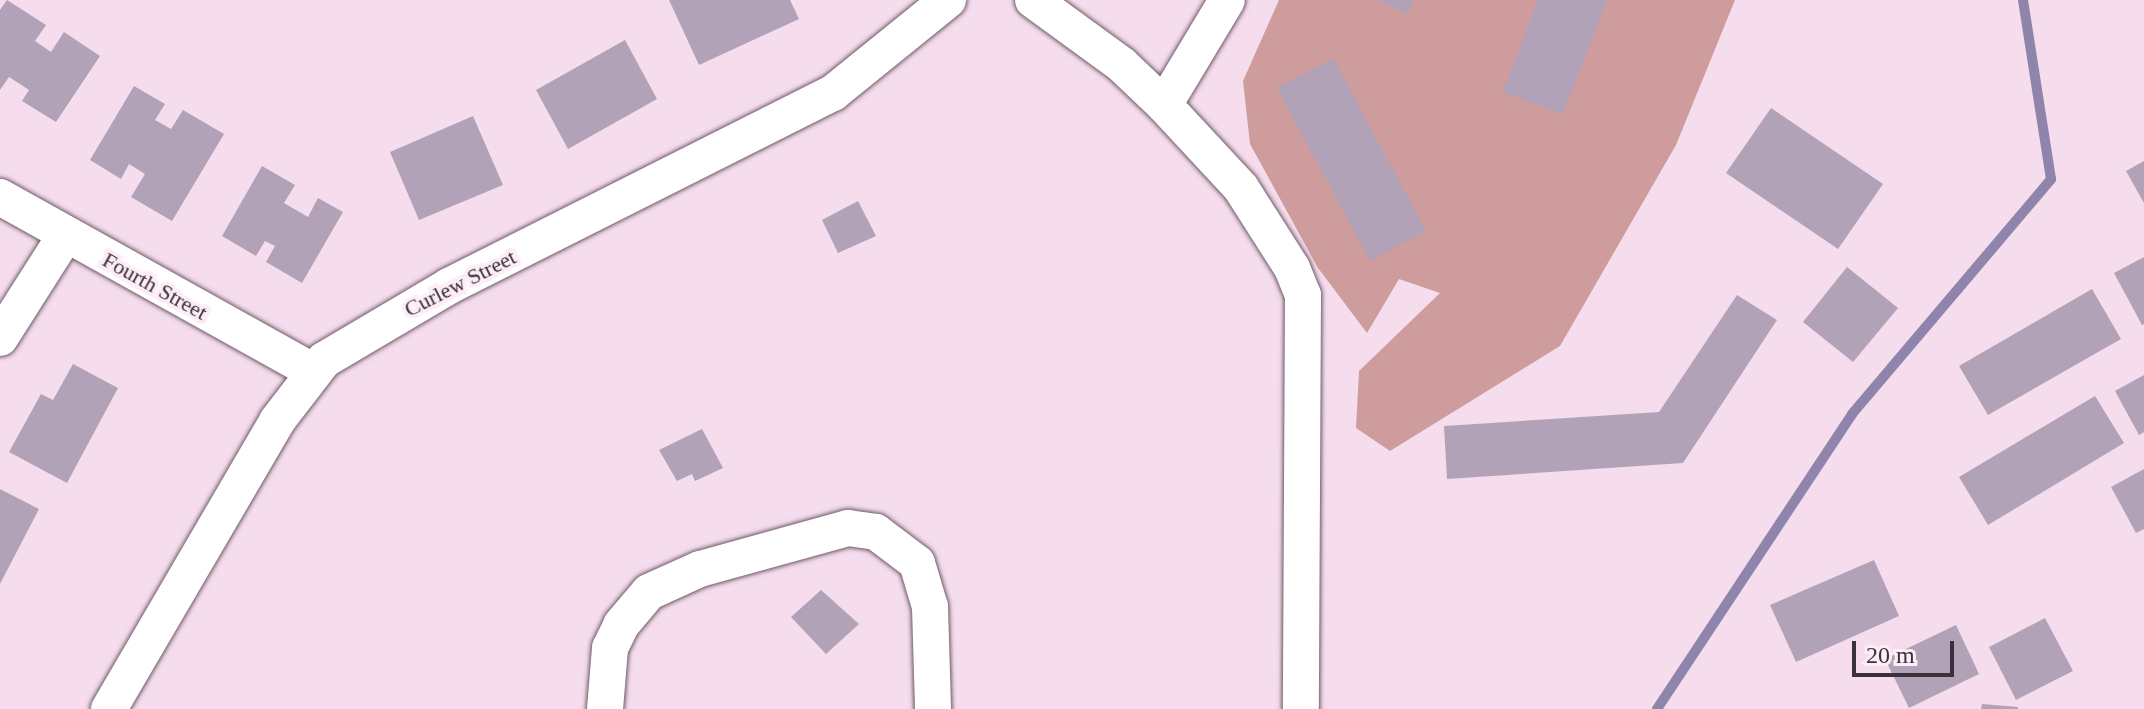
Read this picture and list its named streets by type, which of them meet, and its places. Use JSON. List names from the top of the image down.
{
  "streets": {
    "street": ["Curlew Street", "Fourth Street"]
  },
  "crossings": [
    ["Curlew Street", "Fourth Street"]
  ],
  "scale_bar": "20 m"
}
